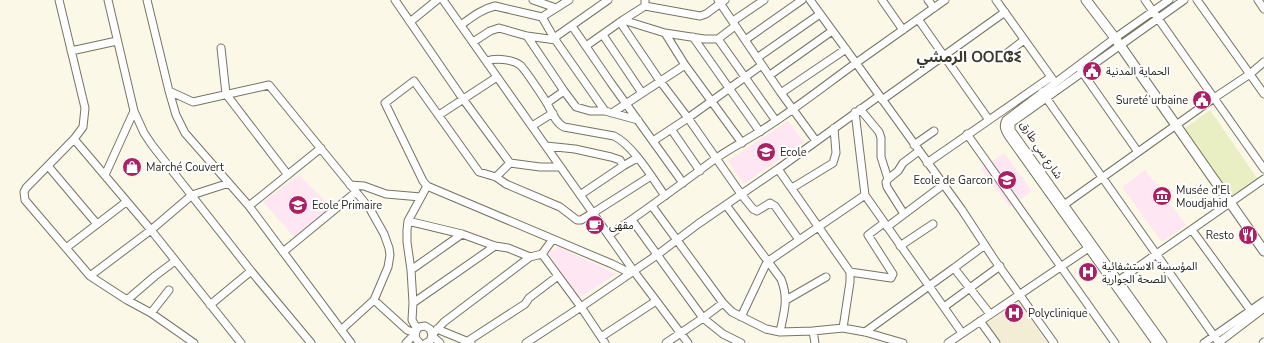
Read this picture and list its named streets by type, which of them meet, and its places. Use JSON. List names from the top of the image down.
{
  "streets": {
    "street": ["شارع سي طارق"]
  },
  "districts": ["الرمشي ⵔⵔⵎⵛⵉ"],
  "places": {
    "public building": ["الحماية المدنية", "Sureté urbaine"],
    "school or university": ["Ecole", "Ecole de Garcon", "Ecole Primaire"],
    "shop": ["Marché Couvert"],
    "museum": ["Musée d'El Moudjahid"],
    "cafe": ["مقهى"],
    "restaurant": ["Resto"],
    "hospital": ["المؤسسة الاستشفائية للصحة الجوارية", "Polyclinique"]
  }
}
